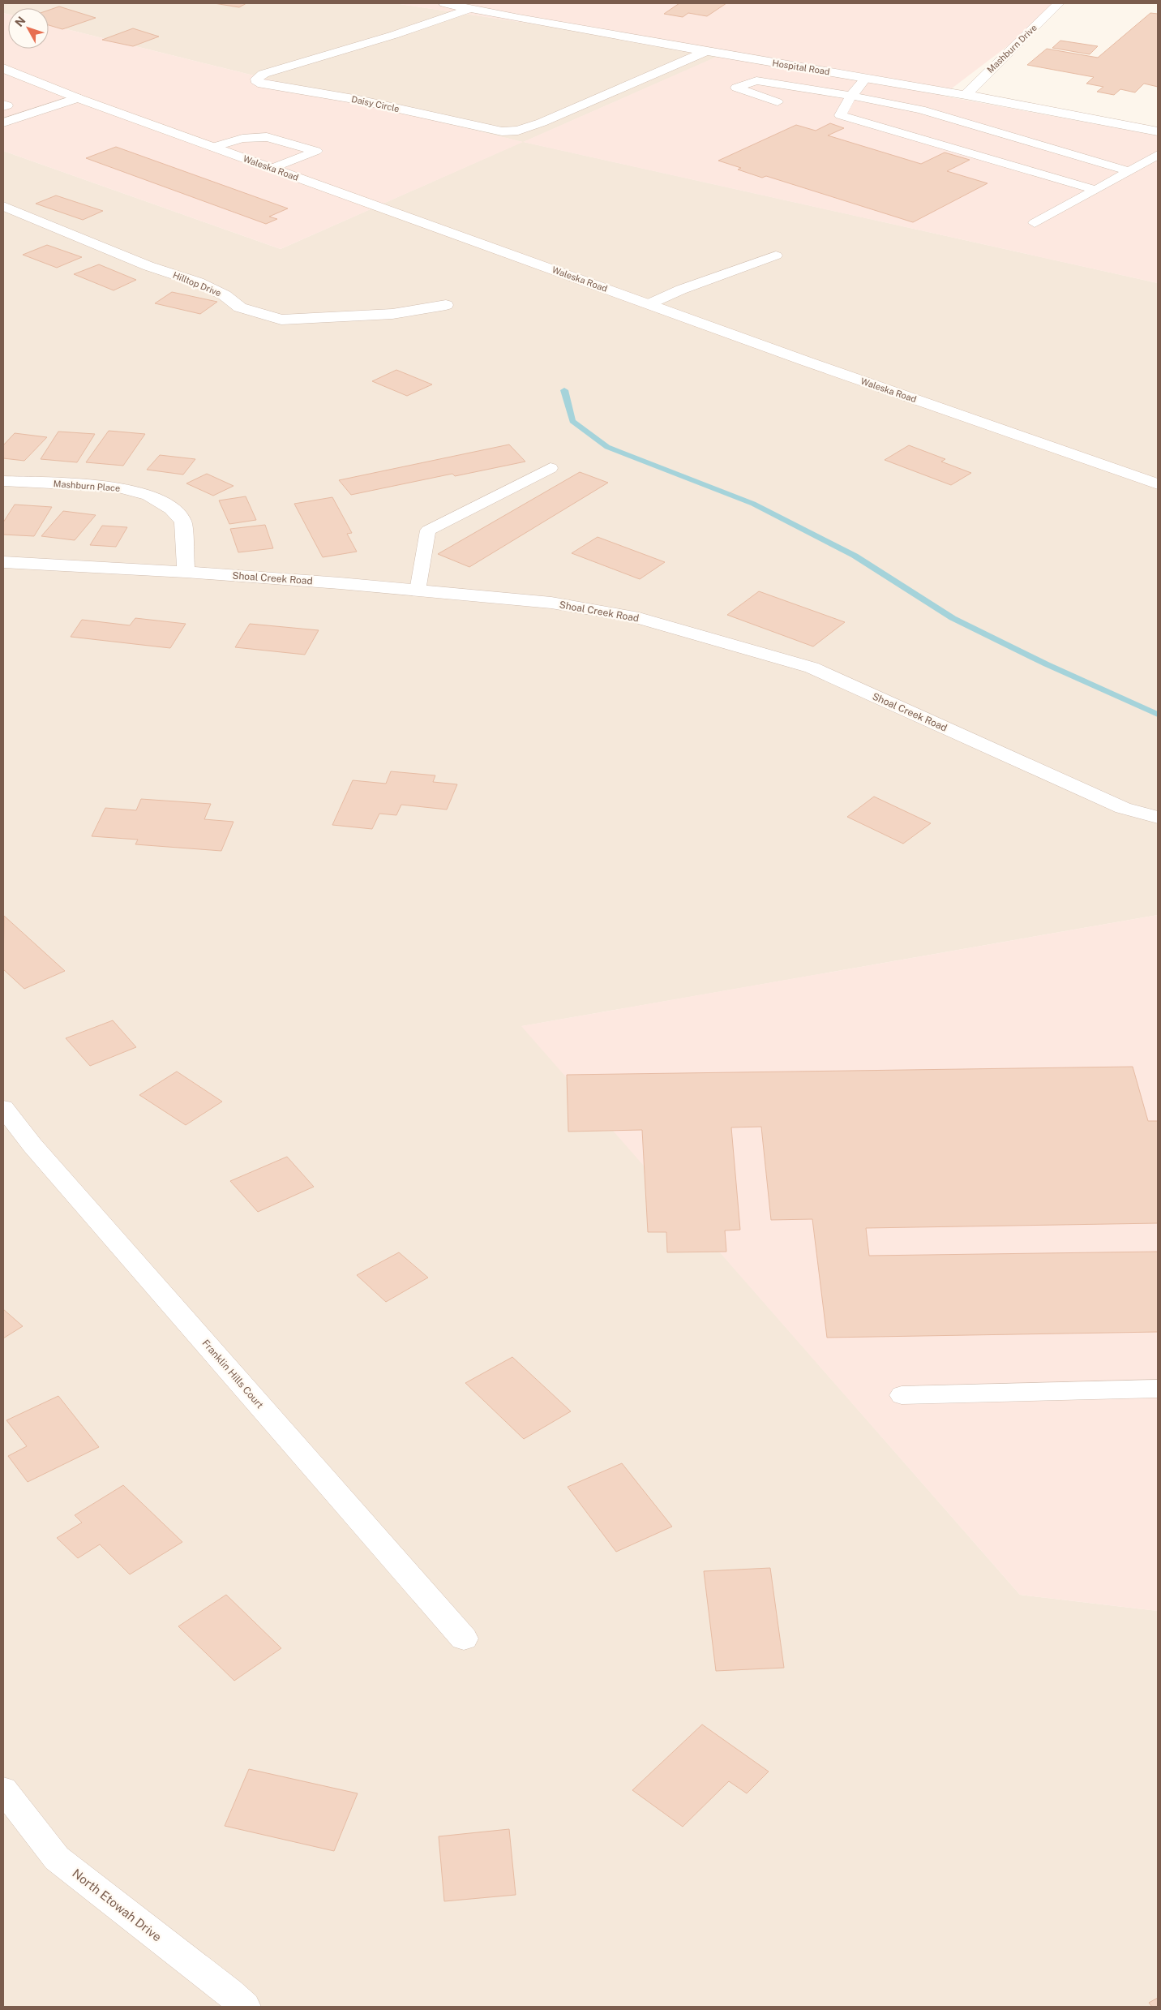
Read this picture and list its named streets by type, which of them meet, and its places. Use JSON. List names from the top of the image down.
{
  "streets": {
    "street": [
      "Mashburn Drive",
      "Hospital Road",
      "Daisy Circle",
      "Waleska Road",
      "Hilltop Drive",
      "Mashburn Place",
      "Shoal Creek Road",
      "Franklin Hills Court",
      "North Etowah Drive"
    ]
  },
  "crossings": [
    ["Mashburn Drive", "Hospital Road"],
    ["Hospital Road", "Daisy Circle"],
    ["Mashburn Place", "Shoal Creek Road"]
  ],
  "north": "top left"
}
